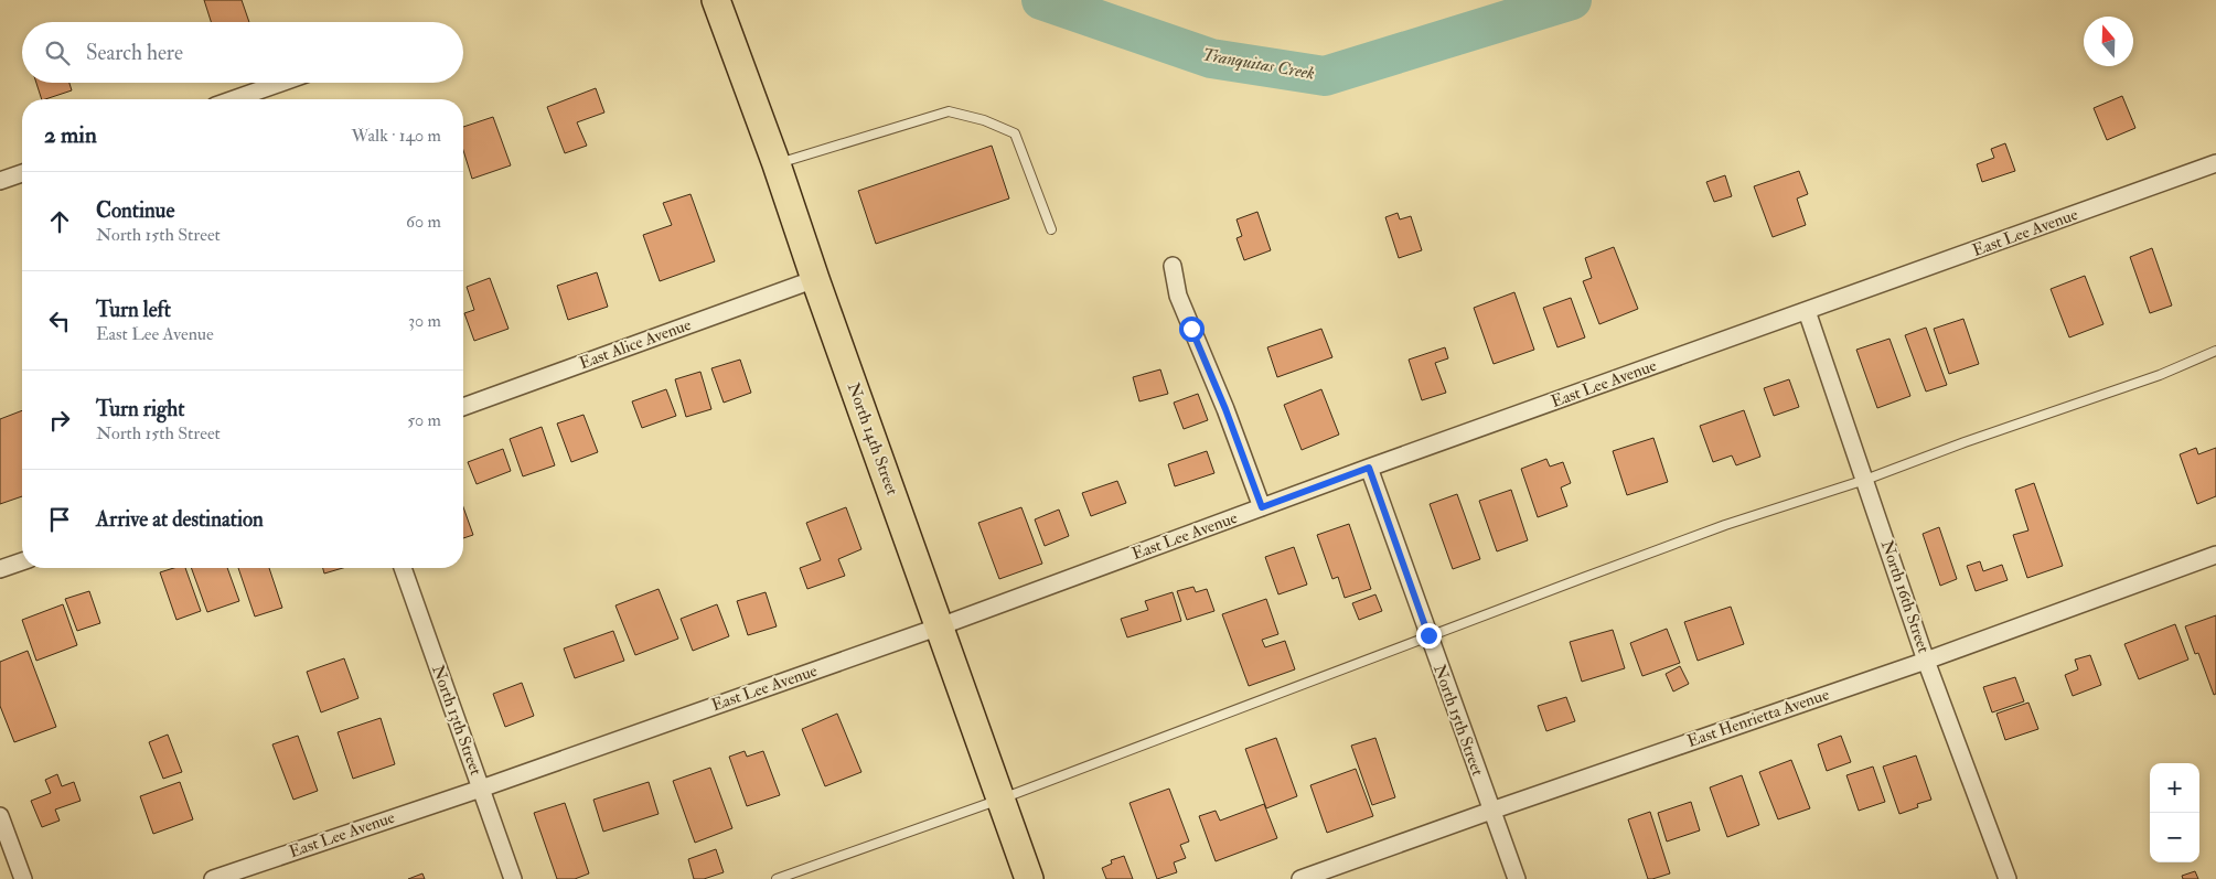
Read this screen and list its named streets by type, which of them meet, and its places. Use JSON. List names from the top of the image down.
{
  "streets": {
    "main road": ["North 14th Street"],
    "street": [
      "East Lee Avenue",
      "East Alice Avenue",
      "North 16th Street",
      "East Henrietta Avenue",
      "North 13th Street",
      "North 15th Street"
    ]
  },
  "crossings": [
    ["East Lee Avenue", "North 14th Street"],
    ["East Lee Avenue", "North 16th Street"],
    ["East Lee Avenue", "North 13th Street"],
    ["East Lee Avenue", "North 15th Street"],
    ["East Alice Avenue", "North 14th Street"],
    ["North 16th Street", "East Henrietta Avenue"],
    ["East Henrietta Avenue", "North 15th Street"]
  ],
  "water": ["Tranquitas Creek"],
  "north": "top",
  "page": {
    "search": "Search here",
    "heading": ["2 min", "Walk · 140 m"],
    "list": [
      ["Continue", "North 15th Street", "60 m"],
      ["Turn left", "East Lee Avenue", "30 m"],
      ["Turn right", "North 15th Street", "50 m"],
      "Arrive at destination"
    ],
    "map_buttons": ["+", "−"]
  }
}
